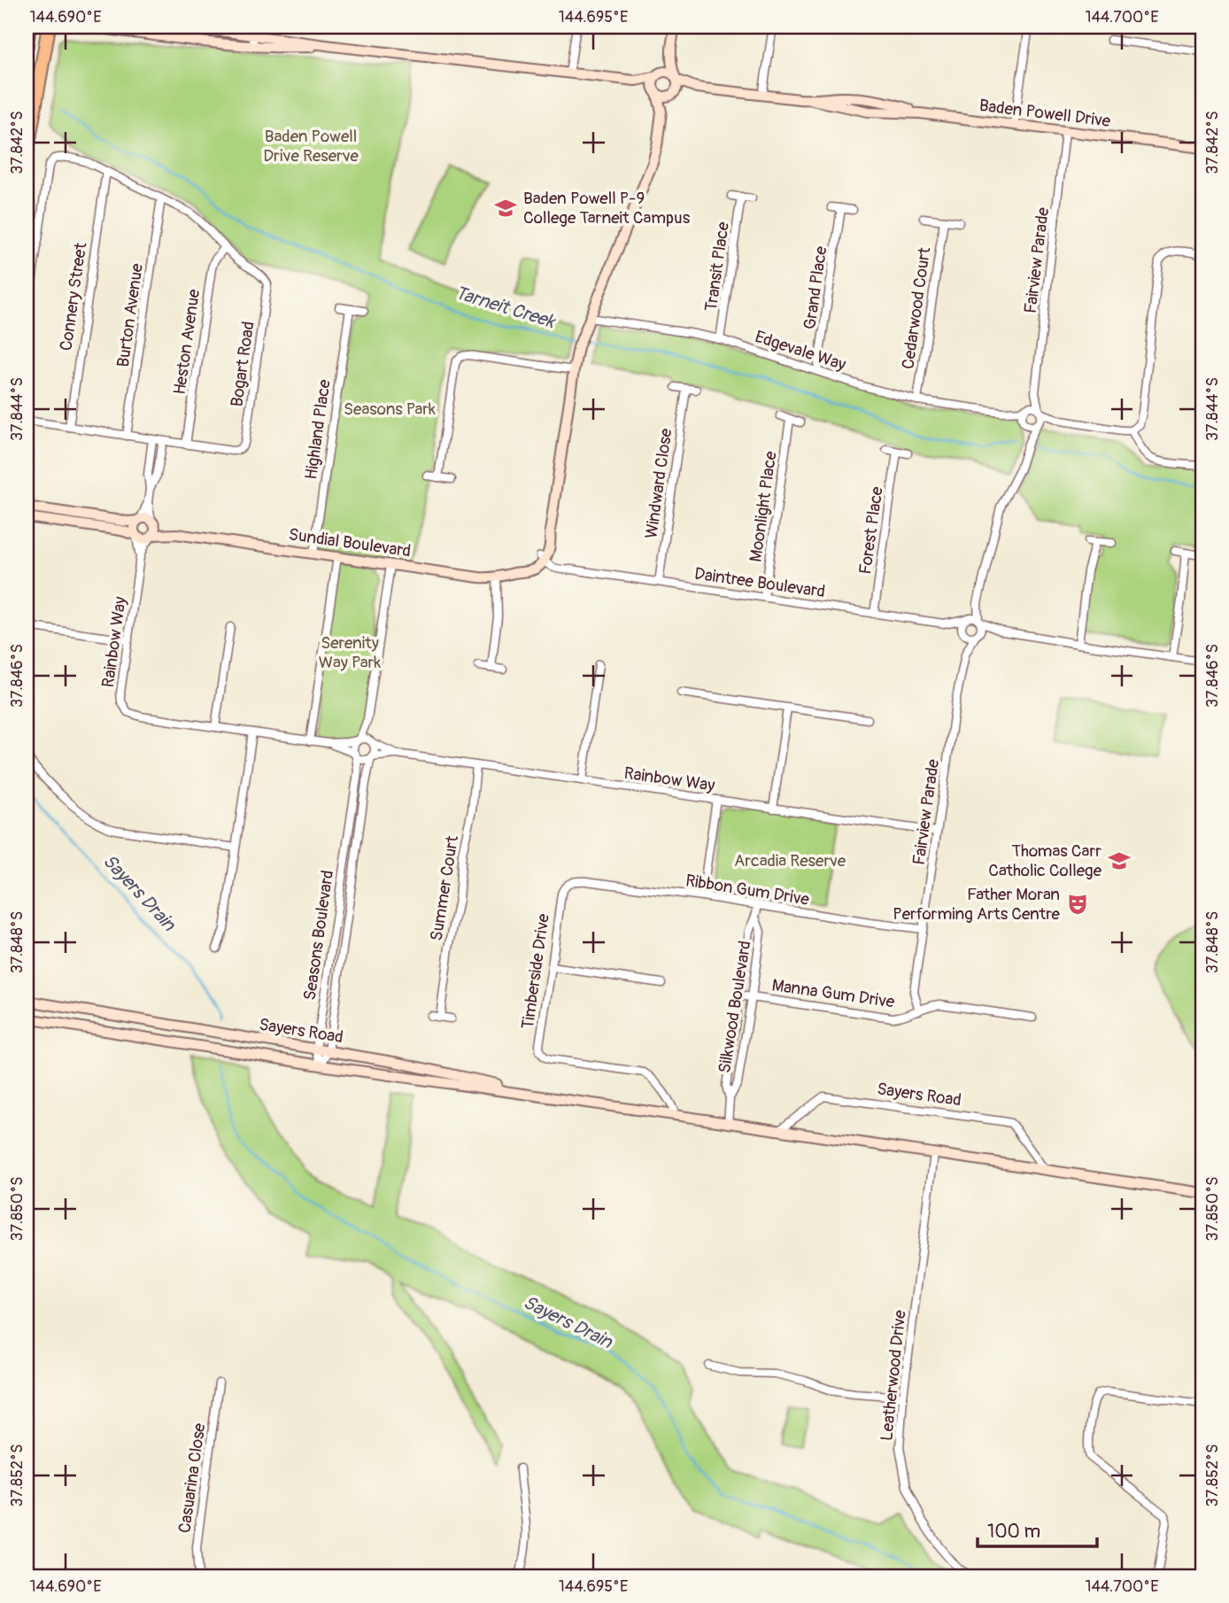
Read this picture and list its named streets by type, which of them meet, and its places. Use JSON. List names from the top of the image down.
{
  "streets": {
    "street": [
      "Baden Powell Drive",
      "Fairview Parade",
      "Transit Place",
      "Grand Place",
      "Connery Street",
      "Cedarwood Court",
      "Burton Avenue",
      "Heston Avenue",
      "Edgevale Way",
      "Bogart Road",
      "Highland Place",
      "Windward Close",
      "Moonlight Place",
      "Forest Place",
      "Sundial Boulevard",
      "Daintree Boulevard",
      "Rainbow Way",
      "Summer Court",
      "Ribbon Gum Drive",
      "Seasons Boulevard",
      "Timberside Drive",
      "Manna Gum Drive",
      "Silkwood Boulevard",
      "Sayers Road",
      "Leatherwood Drive",
      "Casuarina Close"
    ]
  },
  "crossings": [
    ["Baden Powell Drive", "Fairview Parade"],
    ["Fairview Parade", "Edgevale Way"],
    ["Fairview Parade", "Daintree Boulevard"],
    ["Fairview Parade", "Rainbow Way"],
    ["Fairview Parade", "Ribbon Gum Drive"],
    ["Fairview Parade", "Manna Gum Drive"],
    ["Transit Place", "Edgevale Way"],
    ["Grand Place", "Edgevale Way"],
    ["Cedarwood Court", "Edgevale Way"],
    ["Heston Avenue", "Bogart Road"],
    ["Highland Place", "Sundial Boulevard"],
    ["Windward Close", "Daintree Boulevard"],
    ["Moonlight Place", "Daintree Boulevard"],
    ["Forest Place", "Daintree Boulevard"],
    ["Sundial Boulevard", "Daintree Boulevard"],
    ["Sundial Boulevard", "Rainbow Way"],
    ["Rainbow Way", "Summer Court"],
    ["Rainbow Way", "Seasons Boulevard"],
    ["Ribbon Gum Drive", "Timberside Drive"],
    ["Ribbon Gum Drive", "Silkwood Boulevard"],
    ["Seasons Boulevard", "Sayers Road"],
    ["Timberside Drive", "Sayers Road"],
    ["Manna Gum Drive", "Silkwood Boulevard"],
    ["Silkwood Boulevard", "Sayers Road"],
    ["Sayers Road", "Leatherwood Drive"]
  ],
  "water": ["Tarneit Creek", "Sayers Drain"],
  "parks": [
    "Baden Powell Drive Reserve",
    "Seasons Park",
    "Serenity Way Park",
    "Arcadia Reserve"
  ],
  "places": {
    "school or university": ["Baden Powell P-9 College Tarneit Campus", "Thomas Carr Catholic College"],
    "theatre": ["Father Moran Performing Arts Centre"]
  },
  "scale_bar": "100 m",
  "coordinates": [
    "144.690°E",
    "144.695°E",
    "144.700°E",
    "37.842°S",
    "37.844°S",
    "37.846°S",
    "37.848°S",
    "37.850°S",
    "37.852°S"
  ]
}
